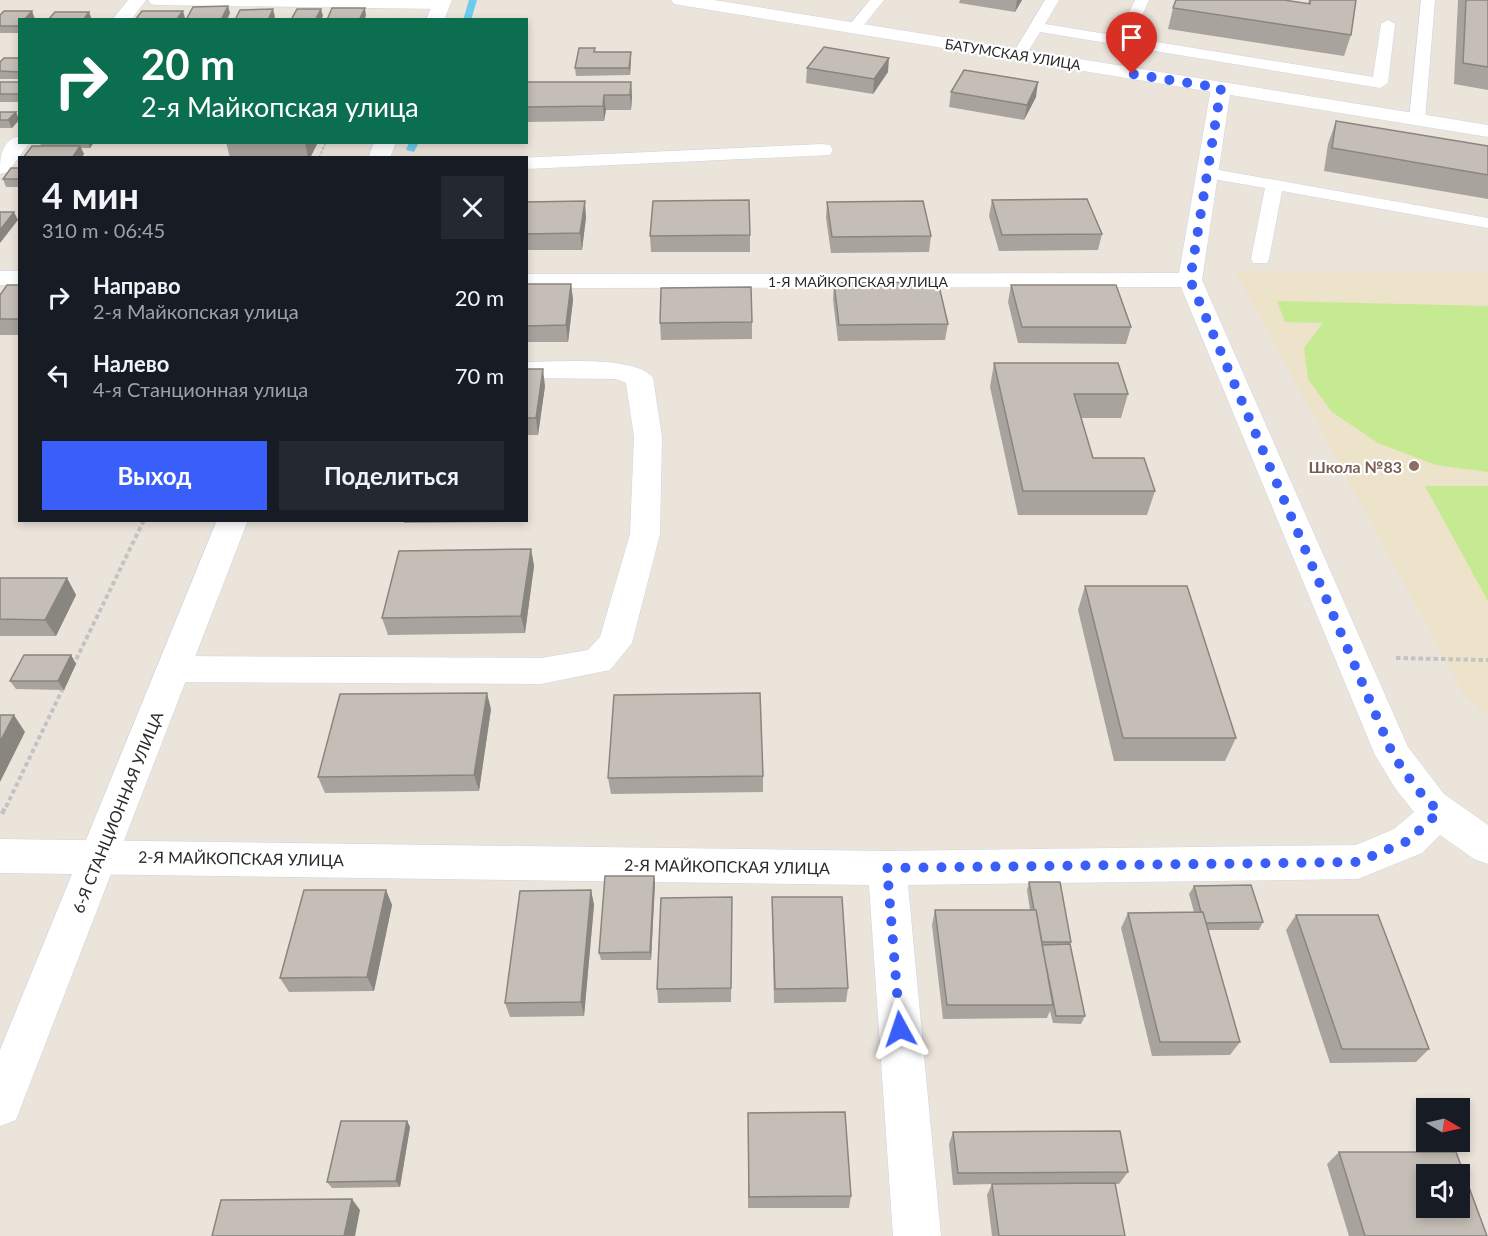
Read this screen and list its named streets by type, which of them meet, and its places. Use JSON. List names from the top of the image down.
{
  "streets": {
    "street": [
      "БАТУМСКАЯ УЛИЦА",
      "1-Я МАЙКОПСКАЯ УЛИЦА",
      "6-Я СТАНЦИОННАЯ УЛИЦА",
      "2-Я МАЙКОПСКАЯ УЛИЦА"
    ]
  },
  "crossings": [
    ["6-Я СТАНЦИОННАЯ УЛИЦА", "2-Я МАЙКОПСКАЯ УЛИЦА"]
  ],
  "places": ["Школа №83"],
  "north": "right",
  "page": {
    "turn": ["20 m", "2-я Майкопская улица"],
    "heading": ["4 мин", "310 m · 06:45"],
    "list": [
      {
        "name": "Направо",
        "note": "2-я Майкопская улица",
        "value": "20 m"
      },
      {
        "name": "Налево",
        "note": "4-я Станционная улица",
        "value": "70 m"
      }
    ],
    "buttons": ["Выход", "Поделиться"]
  }
}
